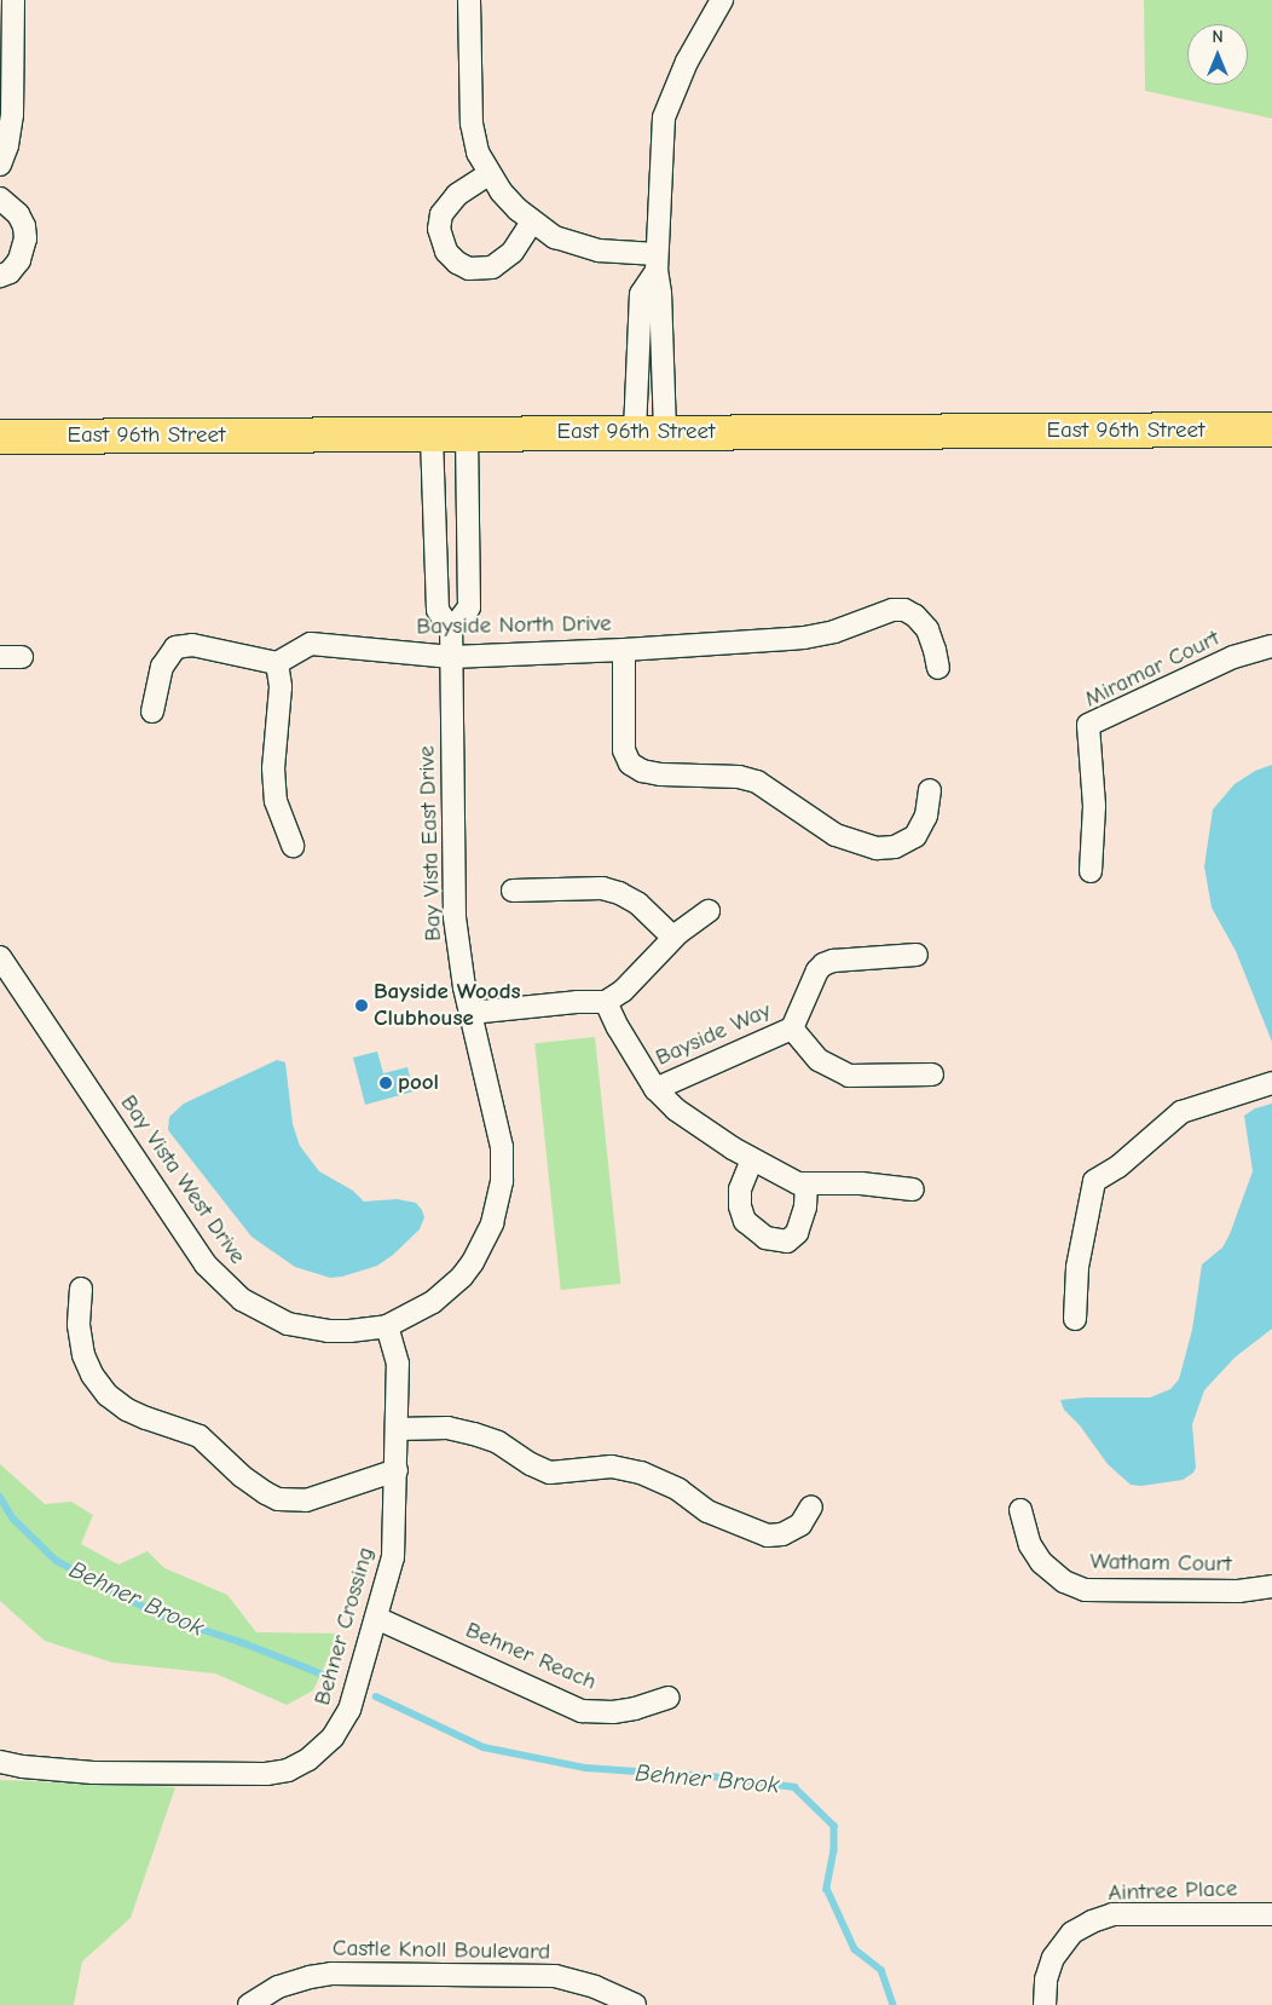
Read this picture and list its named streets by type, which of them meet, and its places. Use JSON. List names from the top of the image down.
{
  "streets": {
    "main road": ["East 96th Street"],
    "street": [
      "Bayside North Drive",
      "Miramar Court",
      "Bay Vista East Drive",
      "Bayside Way",
      "Bay Vista West Drive",
      "Watham Court",
      "Behner Crossing",
      "Behner Reach",
      "Aintree Place",
      "Castle Knoll Boulevard"
    ]
  },
  "crossings": [
    ["East 96th Street", "Bay Vista East Drive"],
    ["Bayside North Drive", "Bay Vista East Drive"],
    ["Bay Vista East Drive", "Bay Vista West Drive"],
    ["Bay Vista East Drive", "Behner Crossing"],
    ["Bay Vista West Drive", "Behner Crossing"],
    ["Behner Crossing", "Behner Reach"]
  ],
  "water": ["Behner Brook"],
  "places": ["Bayside Woods Clubhouse", "pool"],
  "north": "top"
}
